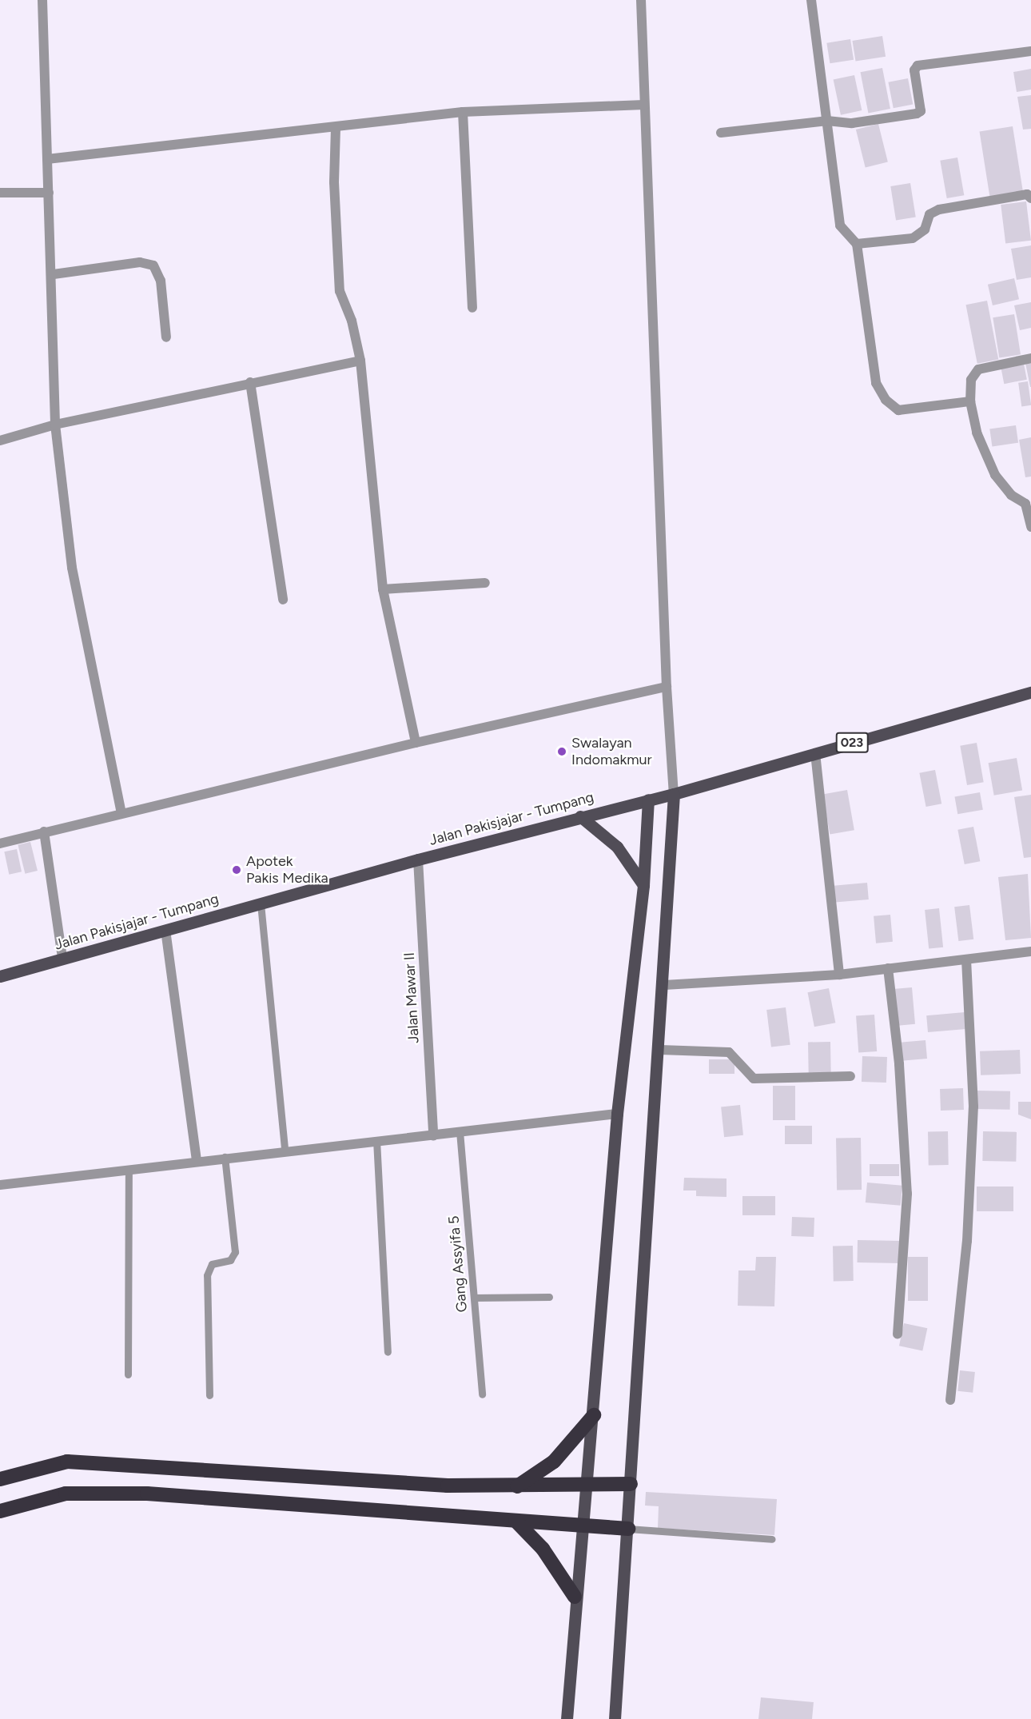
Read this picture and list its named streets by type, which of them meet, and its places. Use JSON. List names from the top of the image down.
{
  "streets": {
    "main road": ["023", "Jalan Pakisjajar - Tumpang"],
    "street": ["Jalan Mawar II"],
    "lane": ["Gang Assyifa 5"]
  },
  "crossings": [
    ["Jalan Pakisjajar - Tumpang", "Jalan Mawar II"]
  ],
  "places": ["Swalayan Indomakmur", "Apotek Pakis Medika"]
}
